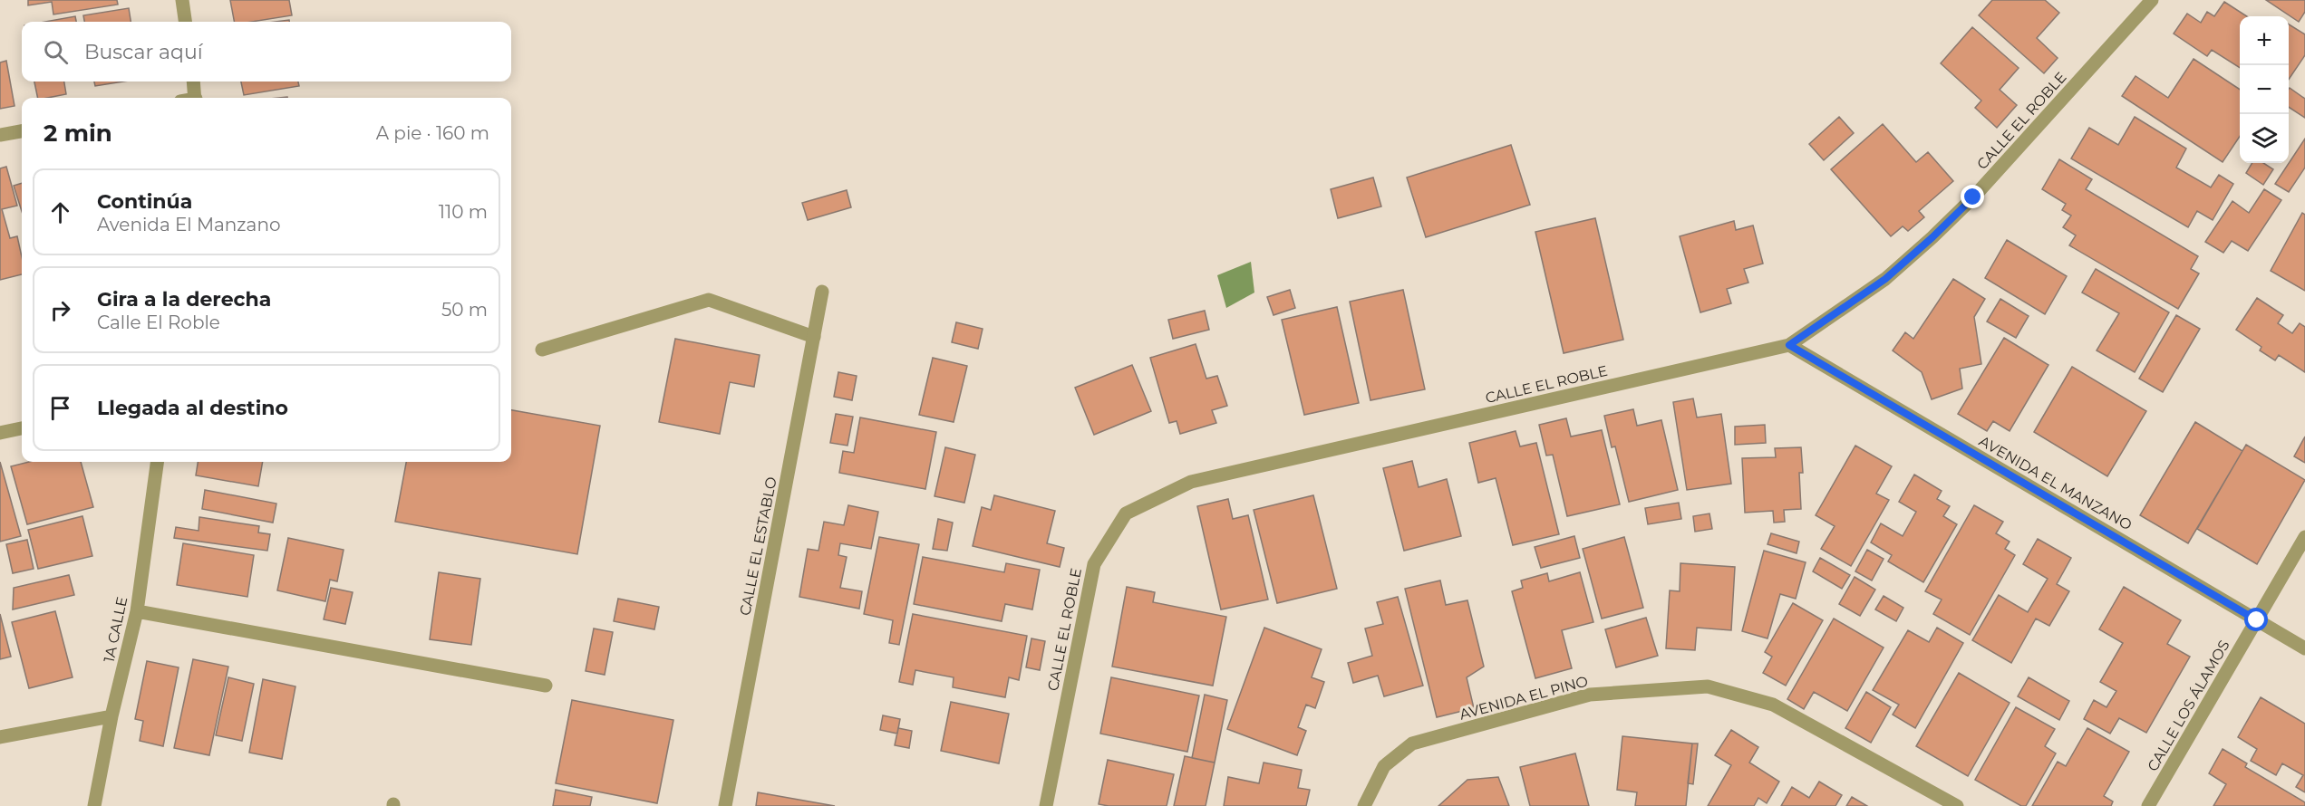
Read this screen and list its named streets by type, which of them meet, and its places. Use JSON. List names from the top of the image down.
{
  "streets": {
    "street": [
      "CALLE EL ROBLE",
      "AVENIDA EL MANZANO",
      "CALLE EL ESTABLO",
      "1A CALLE",
      "AVENIDA EL PINO",
      "CALLE LOS ÁLAMOS"
    ]
  },
  "crossings": [
    ["CALLE EL ROBLE", "AVENIDA EL MANZANO"],
    ["AVENIDA EL MANZANO", "CALLE LOS ÁLAMOS"]
  ],
  "page": {
    "map_buttons": ["+", "−"],
    "search": "Buscar aquí",
    "heading": ["2 min", "A pie · 160 m"],
    "list": [
      ["Continúa", "Avenida El Manzano", "110 m"],
      ["Gira a la derecha", "Calle El Roble", "50 m"],
      "Llegada al destino"
    ]
  }
}
